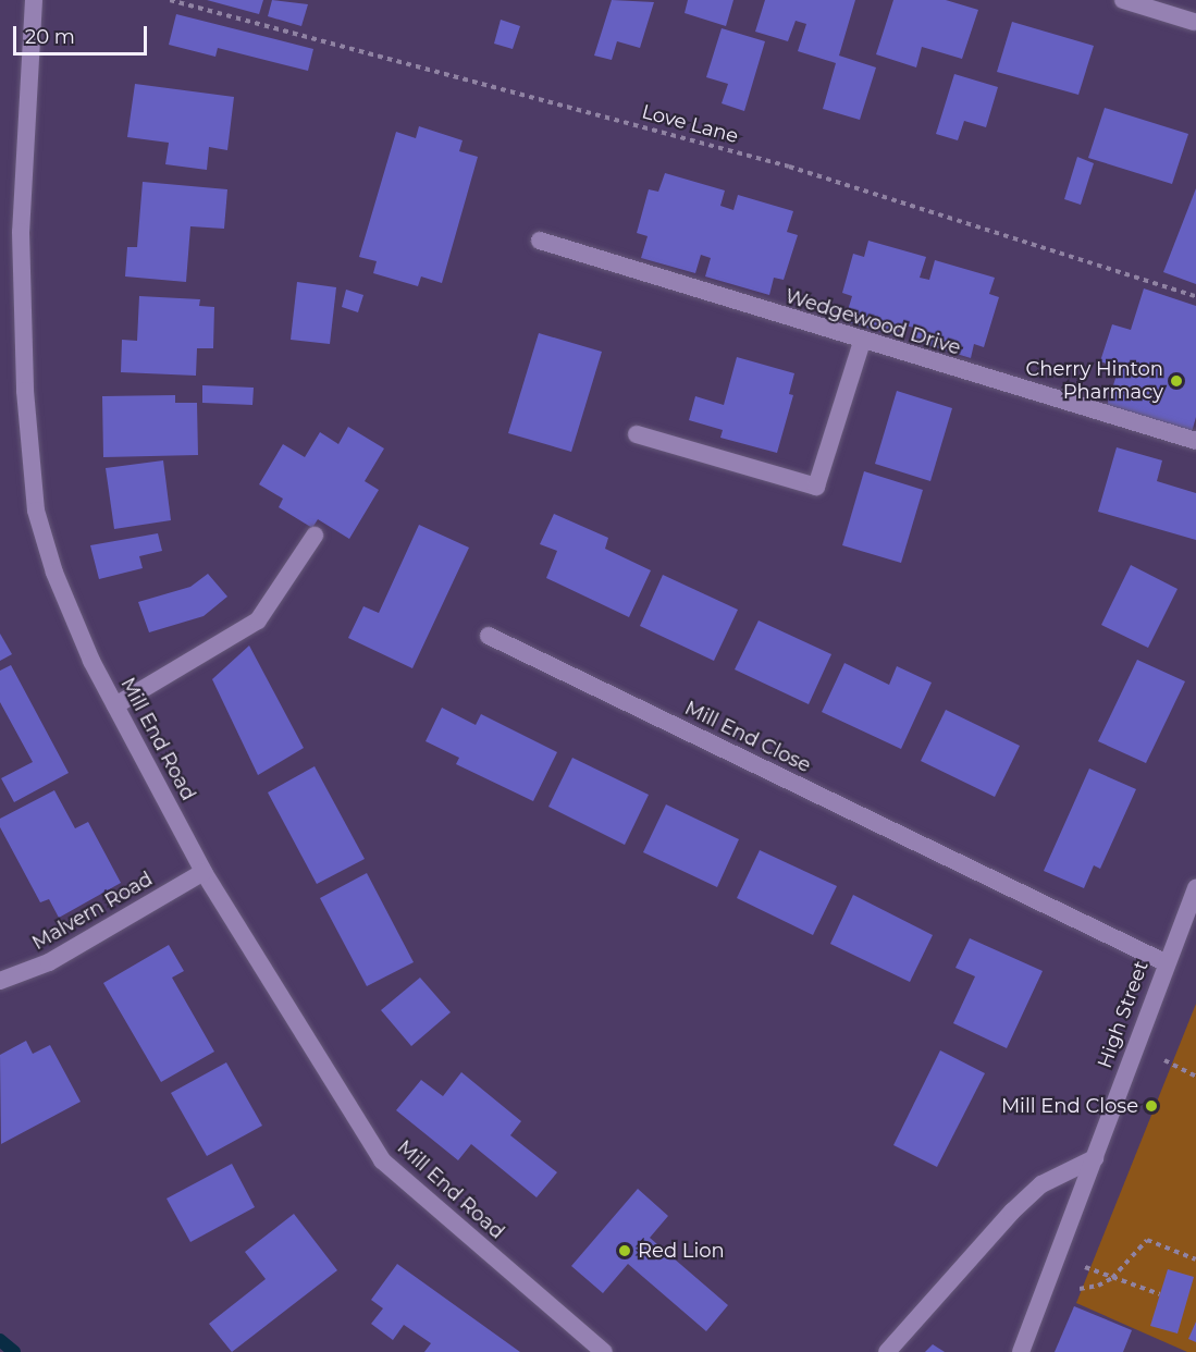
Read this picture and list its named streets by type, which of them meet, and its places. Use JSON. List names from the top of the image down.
{
  "streets": {
    "street": [
      "Wedgewood Drive",
      "Mill End Close",
      "Mill End Road",
      "Malvern Road",
      "High Street"
    ],
    "path": ["Love Lane"]
  },
  "crossings": [
    ["Mill End Close", "High Street"],
    ["Mill End Road", "Malvern Road"]
  ],
  "places": ["Cherry Hinton Pharmacy", "Mill End Close", "Red Lion"],
  "scale_bar": "20 m"
}
